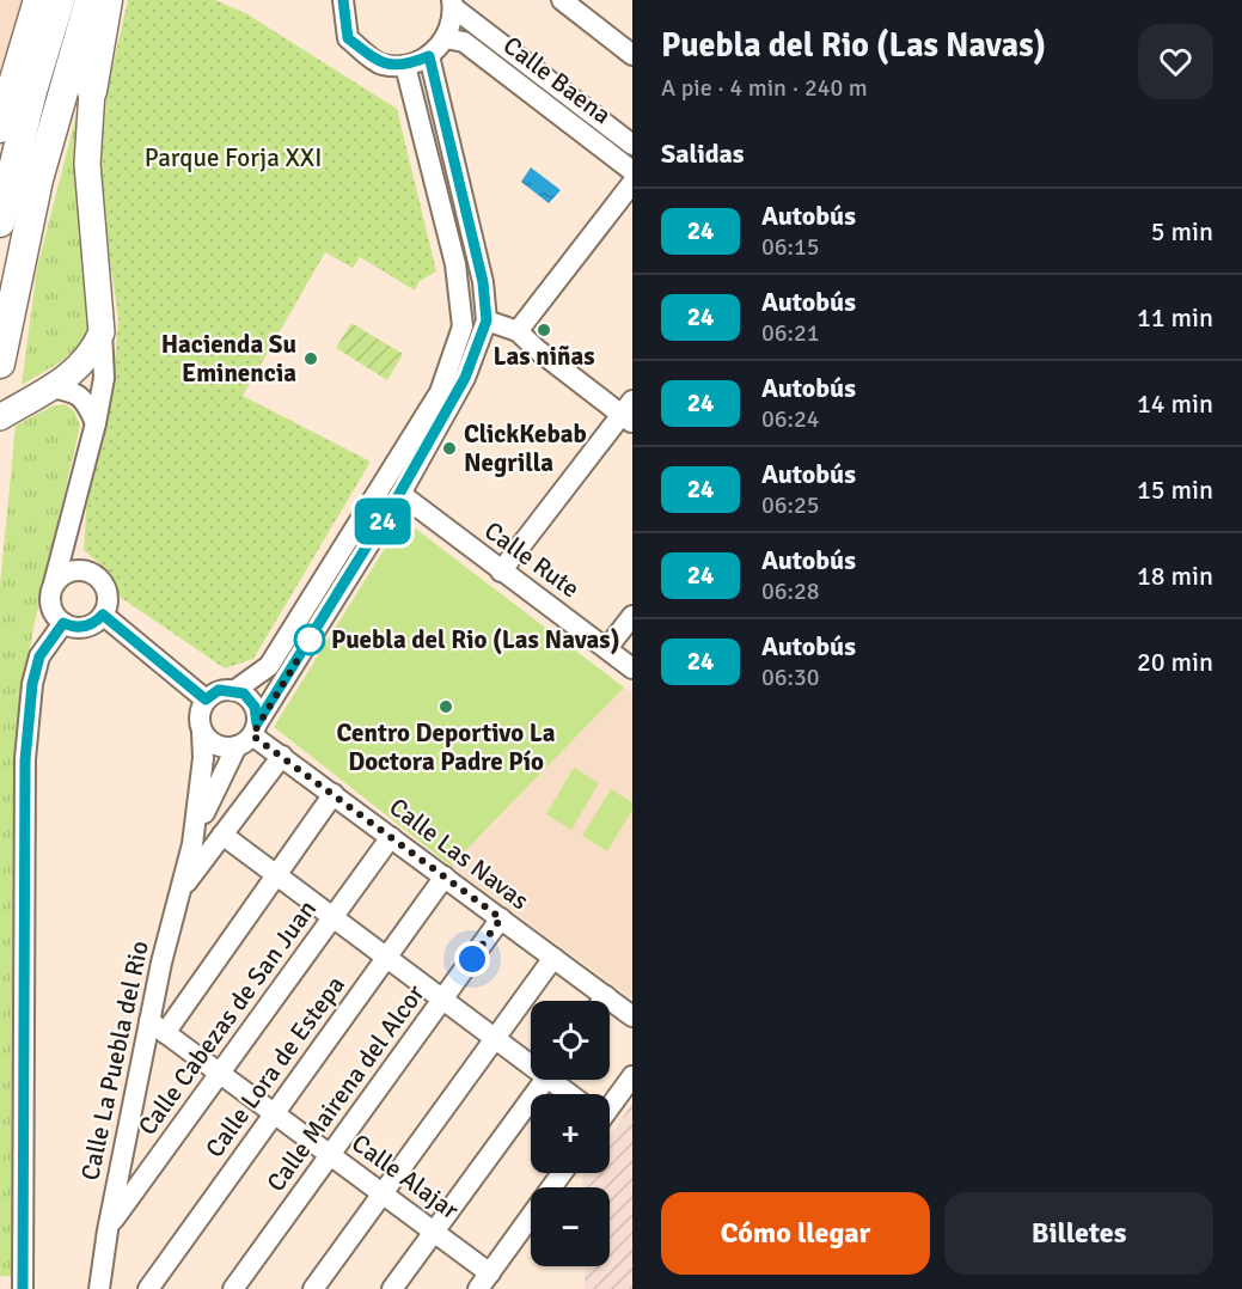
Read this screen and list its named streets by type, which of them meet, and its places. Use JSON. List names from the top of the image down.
{
  "streets": {
    "street": [
      "Calle Baena",
      "Calle Rute",
      "Calle Las Navas",
      "Calle Cabezas de San Juan",
      "Calle La Puebla del Rio",
      "Calle Lora de Estepa",
      "Calle Mairena del Alcor",
      "Calle Alajar"
    ]
  },
  "crossings": [
    ["Calle Las Navas", "Calle Cabezas de San Juan"],
    ["Calle Las Navas", "Calle Lora de Estepa"],
    ["Calle Las Navas", "Calle Mairena del Alcor"],
    ["Calle Cabezas de San Juan", "Calle La Puebla del Rio"],
    ["Calle Cabezas de San Juan", "Calle Alajar"],
    ["Calle La Puebla del Rio", "Calle Alajar"],
    ["Calle Lora de Estepa", "Calle Alajar"],
    ["Calle Mairena del Alcor", "Calle Alajar"]
  ],
  "parks": ["Parque Forja XXI"],
  "places": [
    "Las niñas",
    "Hacienda Su Eminencia",
    "ClickKebab Negrilla",
    "Puebla del Rio (Las Navas)",
    "Centro Deportivo La Doctora Padre Pío"
  ],
  "lines": ["bus line 24"],
  "page": {
    "on_map": "24",
    "heading": [
      ["Puebla del Rio (Las Navas)", "A pie · 4 min · 240 m"],
      "Salidas"
    ],
    "list": [
      {
        "mark": "24",
        "name": "Autobús",
        "note": "06:15",
        "value": "5 min"
      },
      {
        "mark": "24",
        "name": "Autobús",
        "note": "06:21",
        "value": "11 min"
      },
      {
        "mark": "24",
        "name": "Autobús",
        "note": "06:24",
        "value": "14 min"
      },
      {
        "mark": "24",
        "name": "Autobús",
        "note": "06:25",
        "value": "15 min"
      },
      {
        "mark": "24",
        "name": "Autobús",
        "note": "06:28",
        "value": "18 min"
      },
      {
        "mark": "24",
        "name": "Autobús",
        "note": "06:30",
        "value": "20 min"
      }
    ],
    "map_buttons": ["+", "−"],
    "buttons": ["Cómo llegar", "Billetes"]
  }
}
